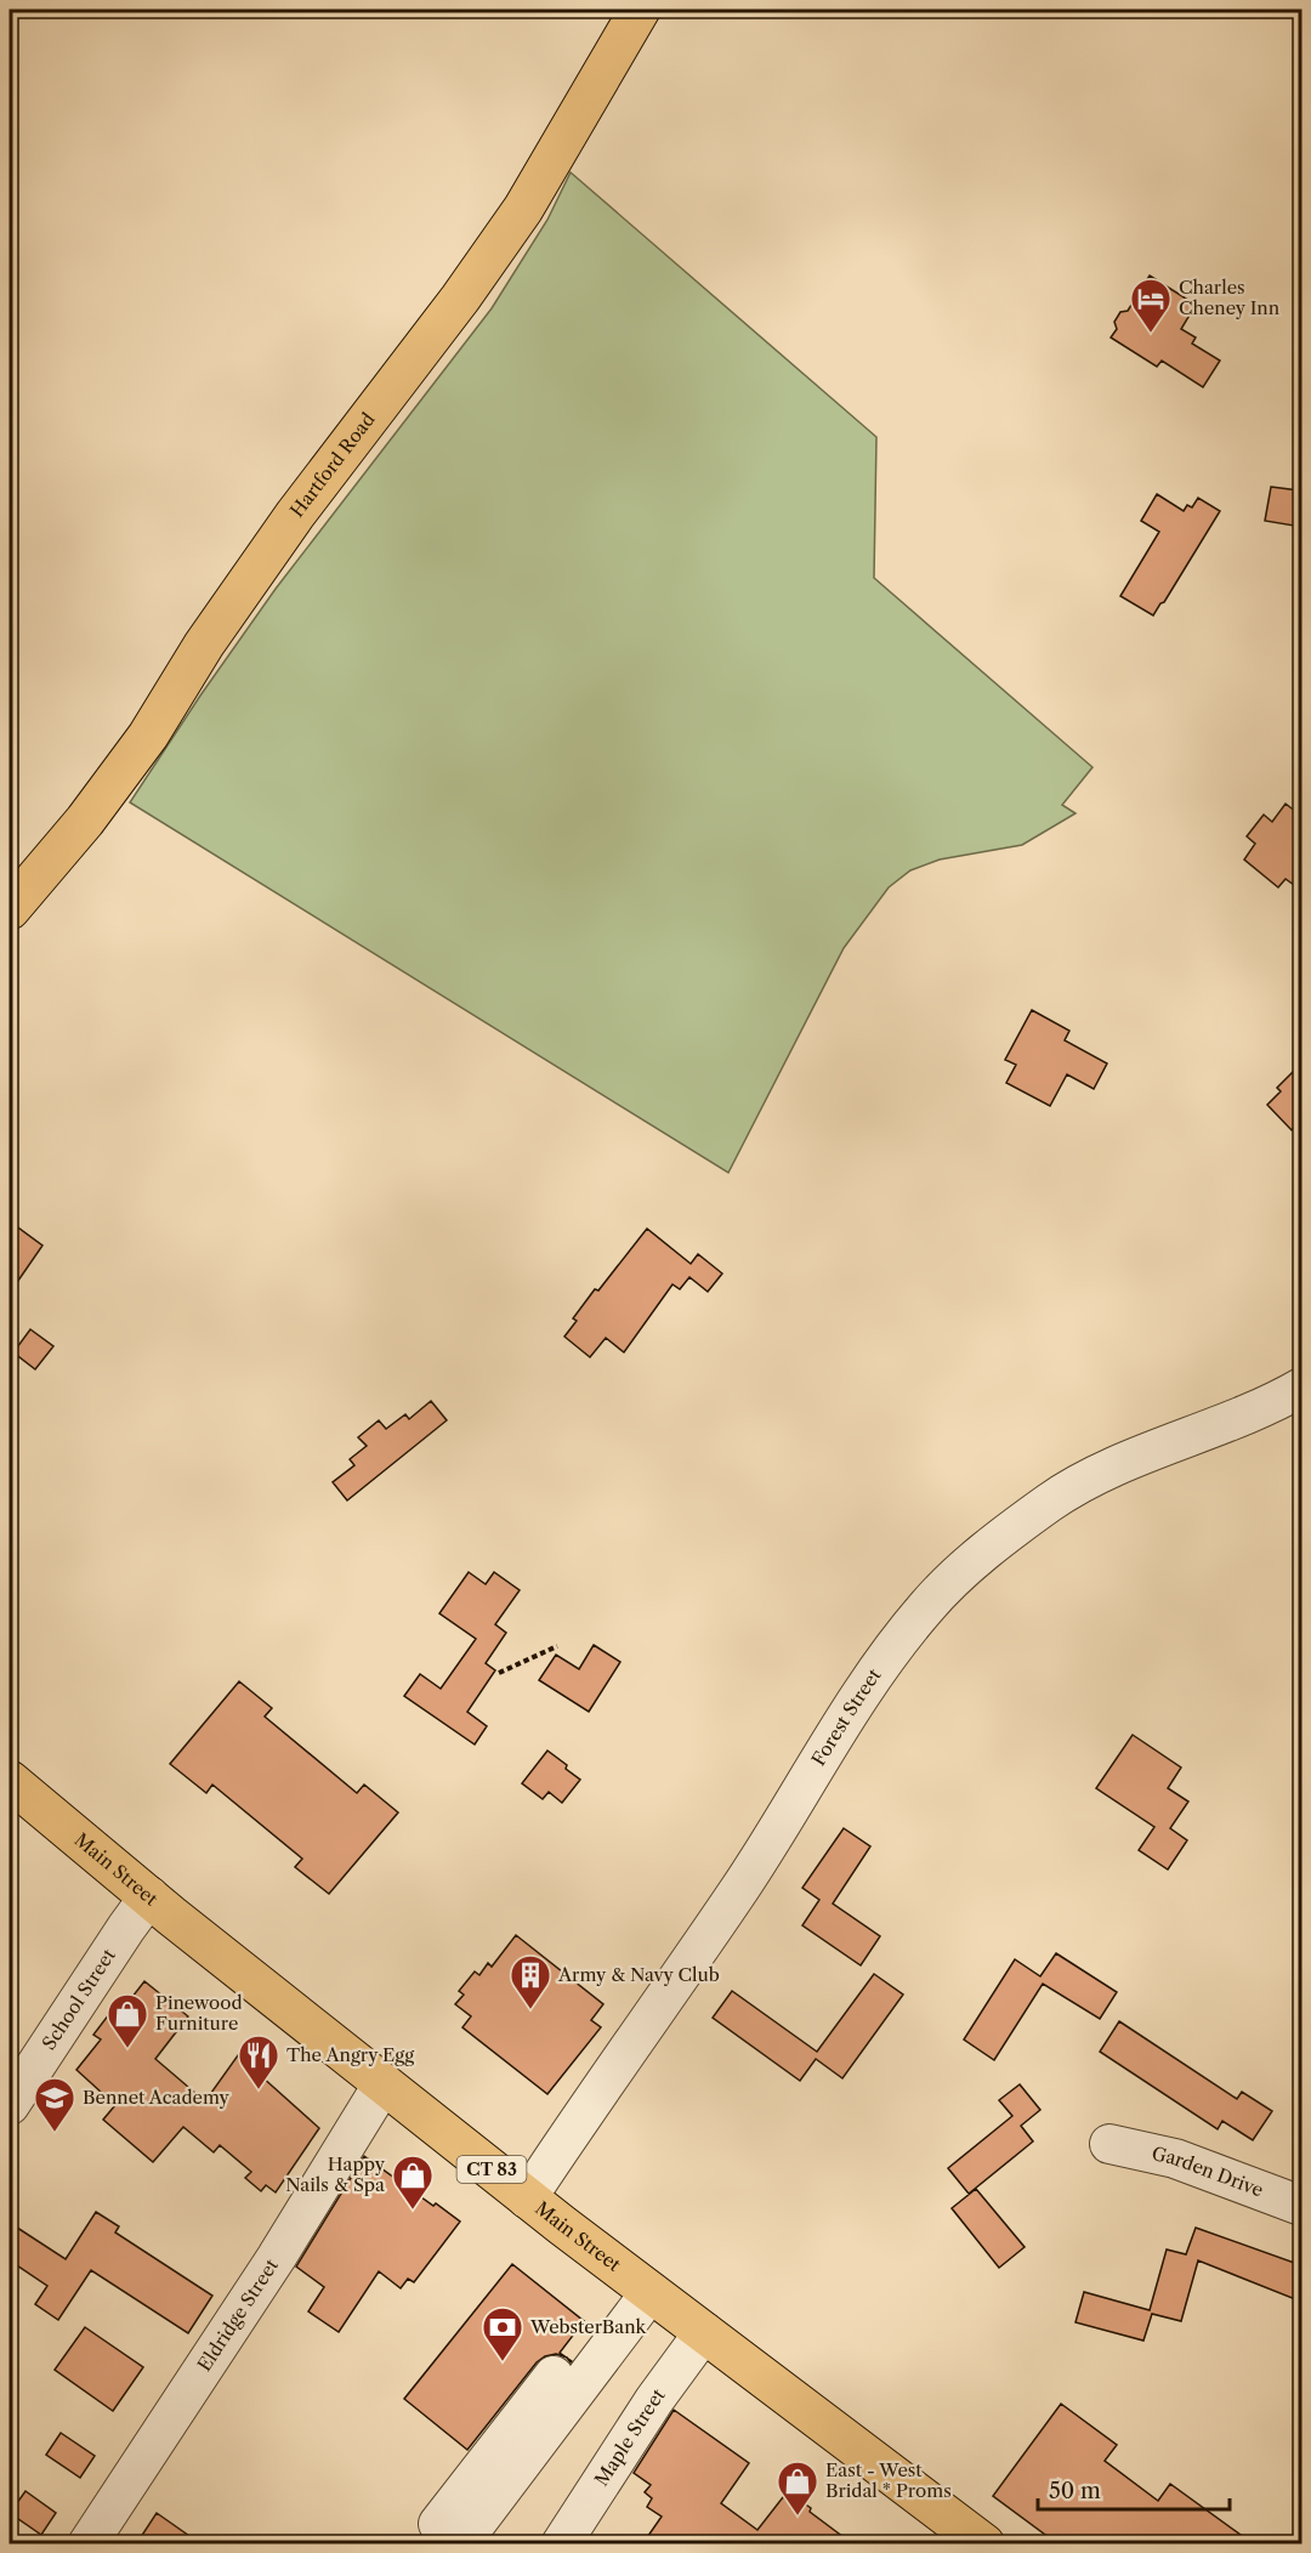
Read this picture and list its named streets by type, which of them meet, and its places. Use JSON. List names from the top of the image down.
{
  "streets": {
    "main road": ["Hartford Road", "Main Street", "CT 83"],
    "street": [
      "Forest Street",
      "School Street",
      "Garden Drive",
      "Eldridge Street",
      "Maple Street"
    ]
  },
  "crossings": [
    ["Forest Street", "Main Street"],
    ["Main Street", "School Street"],
    ["Main Street", "Eldridge Street"],
    ["Main Street", "Maple Street"]
  ],
  "places": {
    "hotel": ["Charles Cheney Inn"],
    "building": ["Army & Navy Club"],
    "shop": ["Pinewood Furniture", "Happy Nails & Spa", "East - West Bridal * Proms"],
    "restaurant": ["The Angry Egg"],
    "school or university": ["Bennet Academy"],
    "bank": ["WebsterBank"]
  },
  "scale_bar": "50 m"
}
